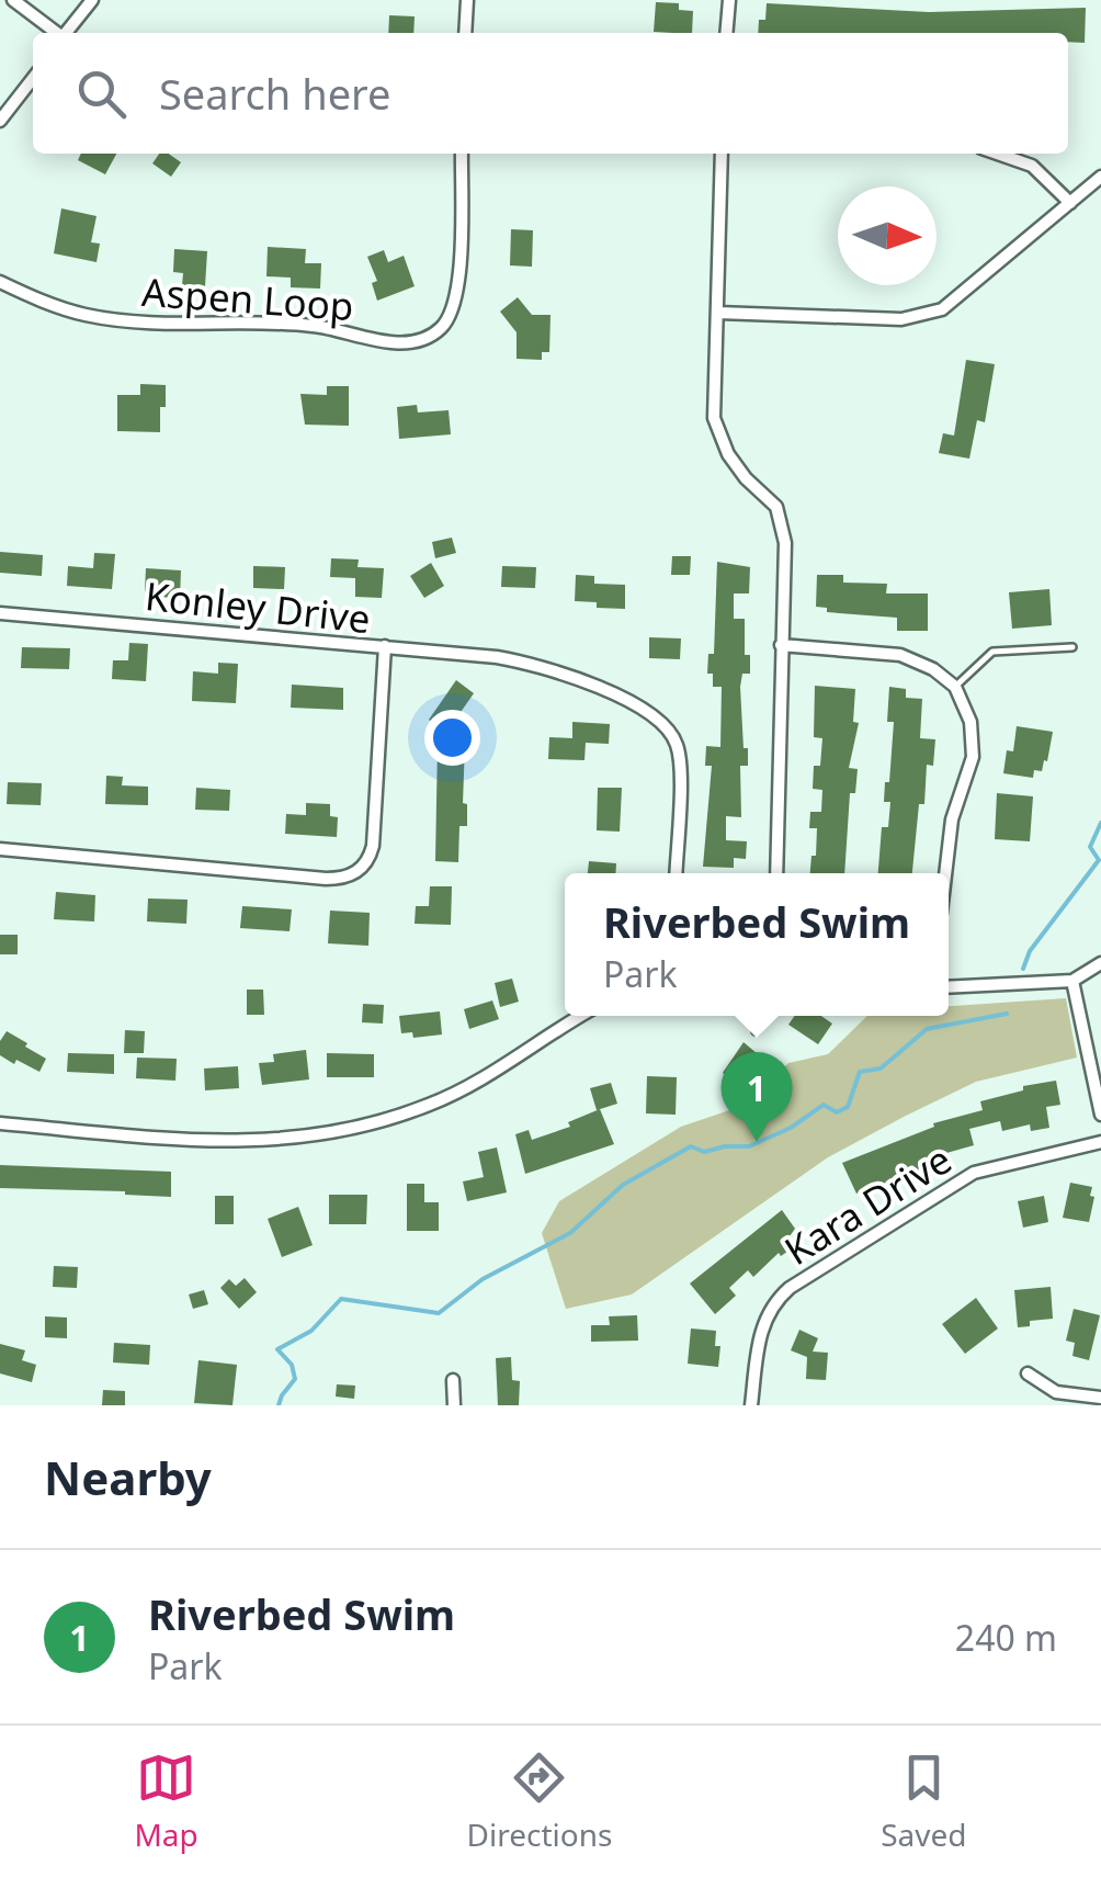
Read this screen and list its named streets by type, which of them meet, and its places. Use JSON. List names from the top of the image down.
{
  "streets": {
    "street": ["Aspen Loop", "Konley Drive", "Kara Drive"]
  },
  "north": "right",
  "page": {
    "search": "Search here",
    "popup": ["Riverbed Swim", "Park"],
    "pins": "1",
    "heading": "Nearby",
    "list": [
      {
        "mark": "1",
        "name": "Riverbed Swim",
        "note": "Park",
        "value": "240 m"
      }
    ],
    "nav": ["Map", "Directions", "Saved"]
  }
}
